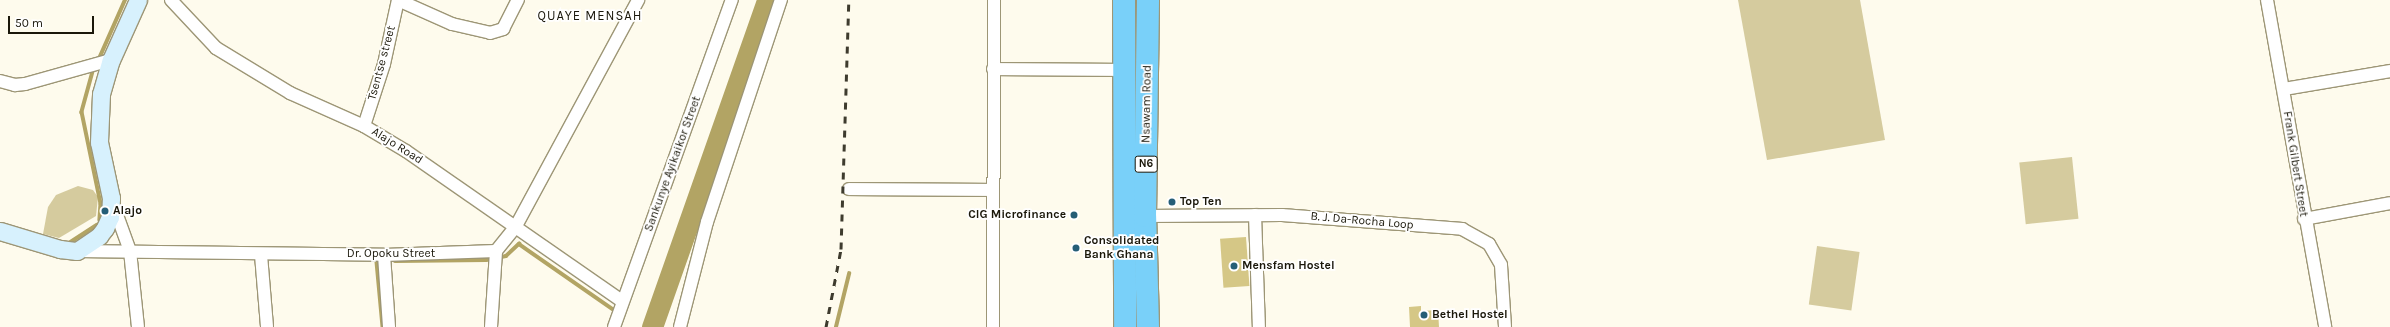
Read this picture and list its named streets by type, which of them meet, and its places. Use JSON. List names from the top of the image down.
{
  "streets": {
    "highway": ["Nsawam Road", "N6"],
    "street": [
      "Tsentse street",
      "Alajo Road",
      "Sankunye Ayikaikor Street",
      "Frank Gilbert Street",
      "B. J. Da-Rocha Loop",
      "Dr. Opoku Street"
    ]
  },
  "crossings": [
    ["Tsentse street", "Alajo Road"],
    ["Nsawam Road", "B. J. Da-Rocha Loop"],
    ["Alajo Road", "Sankunye Ayikaikor Street"]
  ],
  "districts": ["QUAYE MENSAH"],
  "places": [
    "Top Ten",
    "Alajo",
    "CIG Microfinance",
    "Consolidated Bank Ghana",
    "Mensfam Hostel",
    "Bethel Hostel"
  ],
  "scale_bar": "50 m"
}
